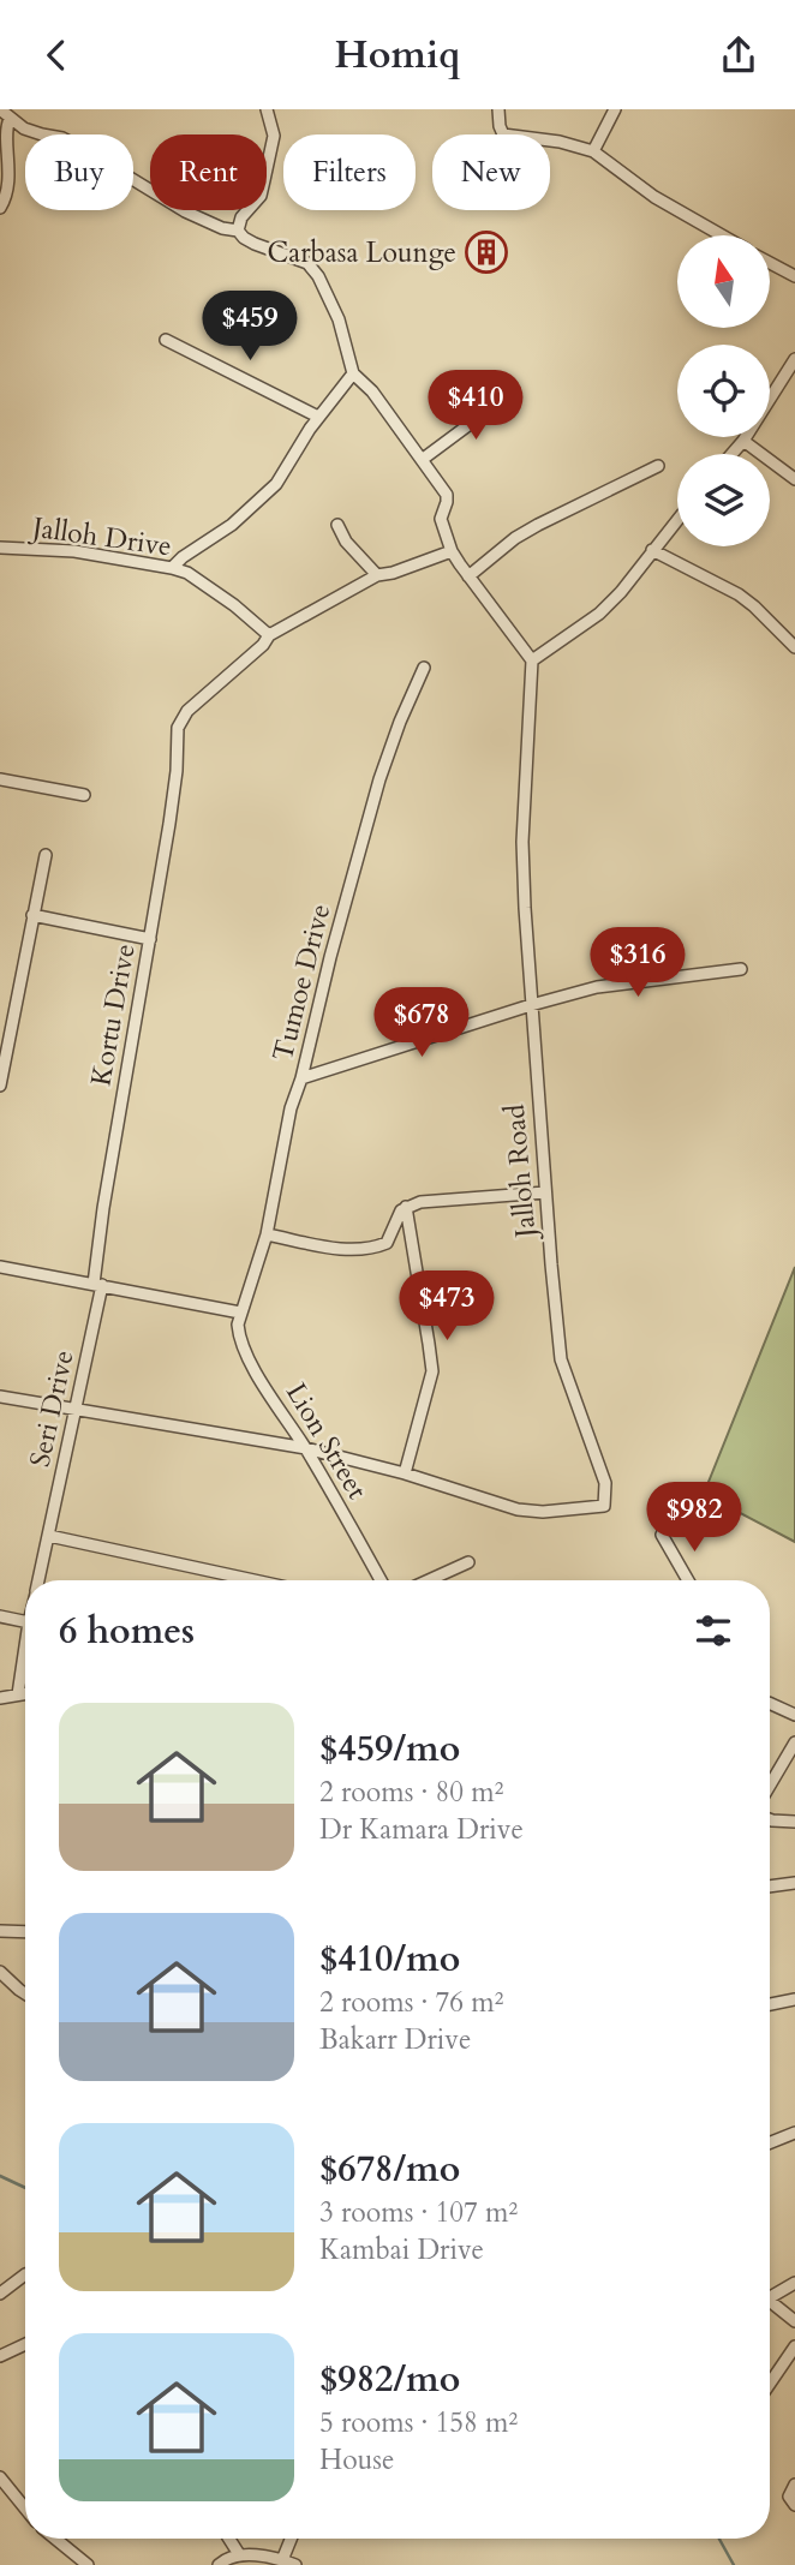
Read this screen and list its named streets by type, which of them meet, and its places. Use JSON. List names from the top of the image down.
{
  "streets": {
    "street": [
      "Jalloh Drive",
      "Tumoe Drive",
      "Kortu Drive",
      "Jalloh Road",
      "Seri Drive",
      "Lion Street"
    ]
  },
  "crossings": [
    ["Jalloh Drive", "Kortu Drive"],
    ["Tumoe Drive", "Lion Street"],
    ["Kortu Drive", "Seri Drive"],
    ["Jalloh Road", "Seri Drive"],
    ["Jalloh Road", "Lion Street"]
  ],
  "places": {
    "building": ["Carbasa Lounge"]
  },
  "north": "top",
  "page": {
    "header": "Homiq",
    "chip": [
      "Buy",
      "Rent",
      "Filters",
      "New"
    ],
    "price": [
      "$459",
      "$410",
      "$316",
      "$678",
      "$473",
      "$982"
    ],
    "heading": "6 homes",
    "list": [
      {
        "name": "$459/mo",
        "note": "2 rooms · 80 m² · Dr Kamara Drive"
      },
      {
        "name": "$410/mo",
        "note": "2 rooms · 76 m² · Bakarr Drive"
      },
      {
        "name": "$678/mo",
        "note": "3 rooms · 107 m² · Kambai Drive"
      },
      {
        "name": "$982/mo",
        "note": "5 rooms · 158 m² · House"
      }
    ]
  }
}
